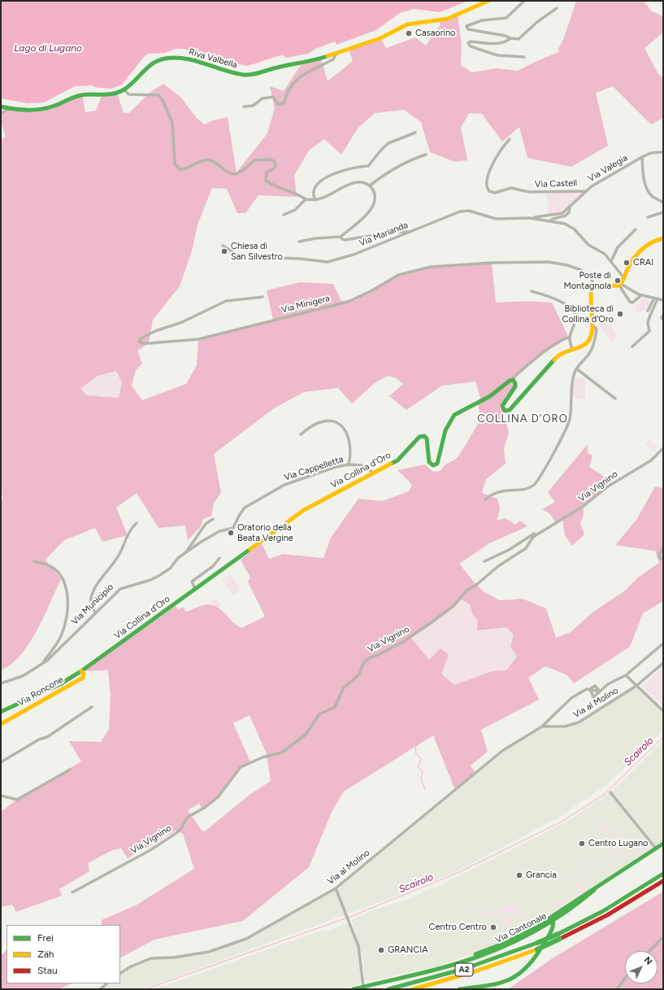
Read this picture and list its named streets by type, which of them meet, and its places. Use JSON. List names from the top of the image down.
{
  "streets": {
    "main road": [
      "Riva Valbella",
      "Via Collina d'Oro",
      "Via Roncone",
      "Via Cantonale",
      "A2"
    ],
    "street": [
      "Via Valegia",
      "Via Castell",
      "Via Marianda",
      "Via Minigera",
      "Via Cappelletta",
      "Via Vignino",
      "Via Municipio",
      "Via al Molino"
    ]
  },
  "crossings": [
    ["Via Valegia", "Via Castell"],
    ["Via Valegia", "Via Marianda"],
    ["Via Cappelletta", "Via Collina d'Oro"],
    ["Via Cappelletta", "Via Municipio"],
    ["Via Collina d'Oro", "Via Roncone"]
  ],
  "districts": ["COLLINA D'ORO"],
  "water": ["Lago di Lugano", "Scairolo"],
  "places": [
    "Casaorino",
    "Chiesa di San Silvestro",
    "CRAI",
    "Poste di Montagnola",
    "Biblioteca di Collina d'Oro",
    "Oratorio della Beata Vergine",
    "Centro Lugano",
    "Grancia",
    "Centro Centro",
    "GRANCIA"
  ],
  "legend": ["Frei", "Zäh", "Stau"],
  "north": "top right"
}
